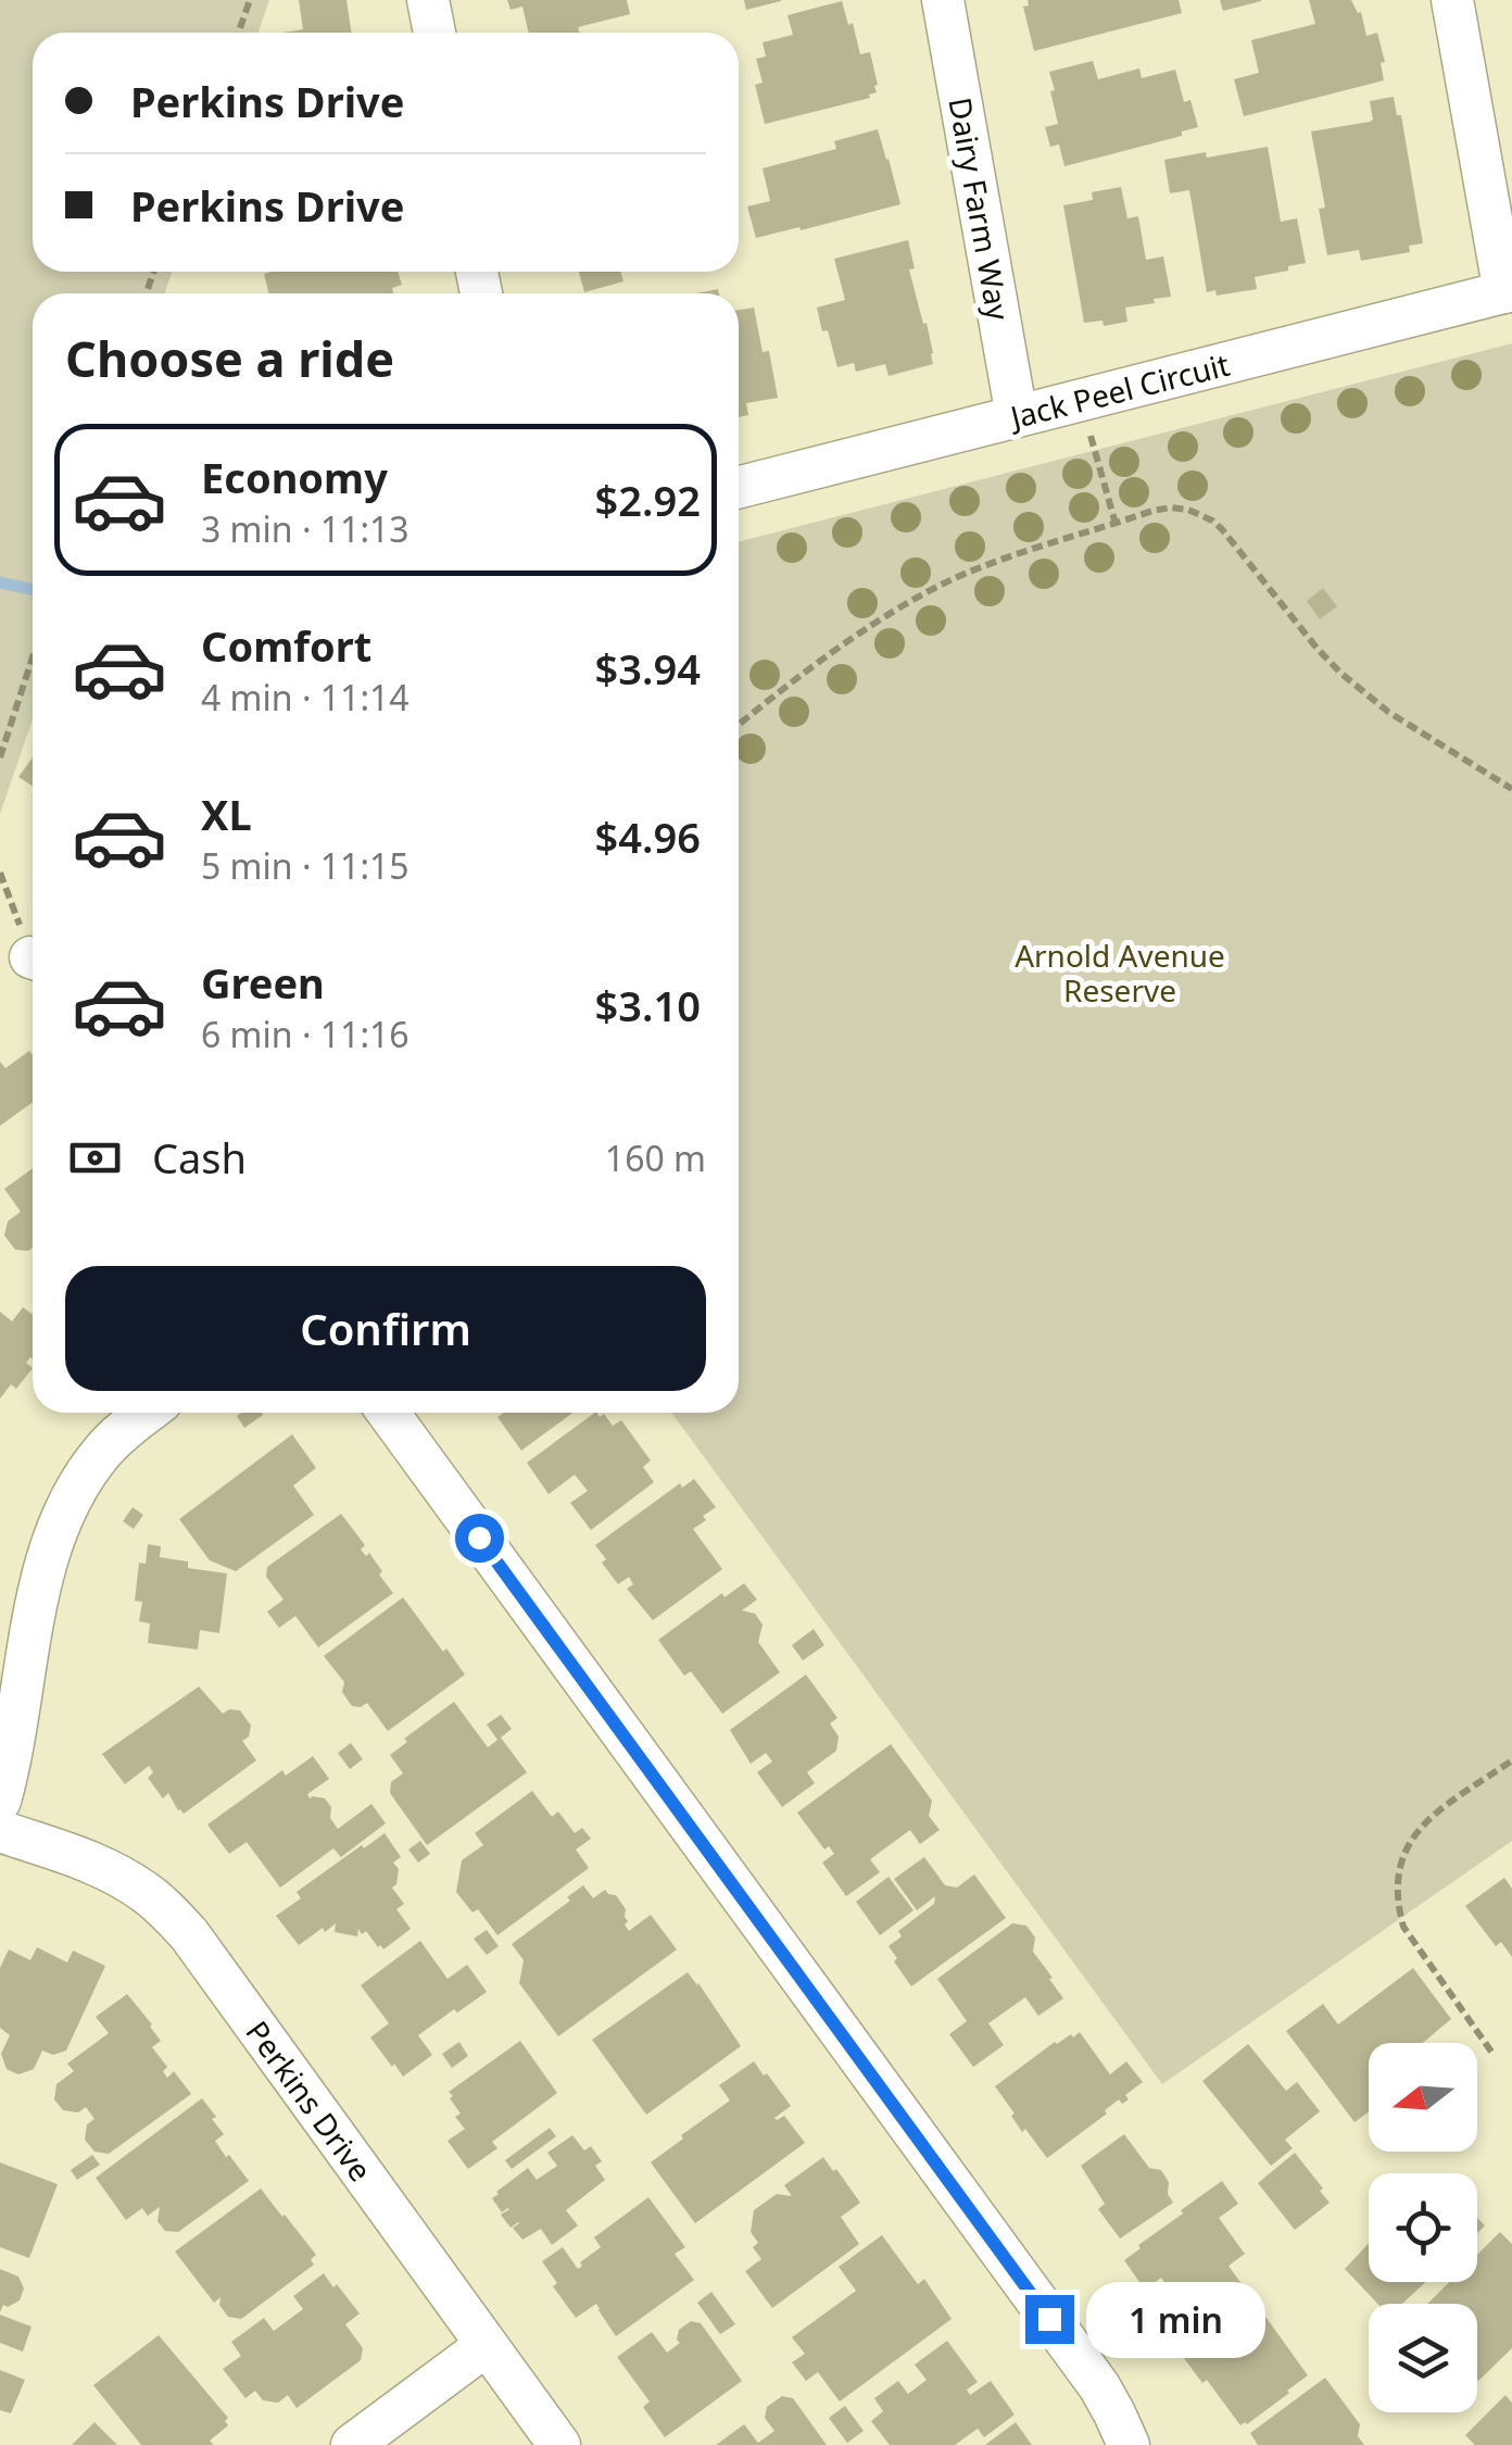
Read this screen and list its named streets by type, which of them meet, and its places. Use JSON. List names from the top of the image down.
{
  "streets": {
    "street": ["Dairy Farm Way", "Jack Peel Circuit", "Perkins Drive"]
  },
  "crossings": [
    ["Dairy Farm Way", "Jack Peel Circuit"]
  ],
  "parks": ["Arnold Avenue Reserve"],
  "north": "left",
  "page": {
    "banner": ["Perkins Drive", "Perkins Drive"],
    "heading": "Choose a ride",
    "list": [
      {
        "name": "Economy",
        "note": "3 min · 11:13",
        "value": "$2.92"
      },
      {
        "name": "Comfort",
        "note": "4 min · 11:14",
        "value": "$3.94"
      },
      {
        "name": "XL",
        "note": "5 min · 11:15",
        "value": "$4.96"
      },
      {
        "name": "Green",
        "note": "6 min · 11:16",
        "value": "$3.10"
      }
    ],
    "pay": ["Cash", "160 m"],
    "buttons": "Confirm",
    "bubble": "1 min"
  }
}
